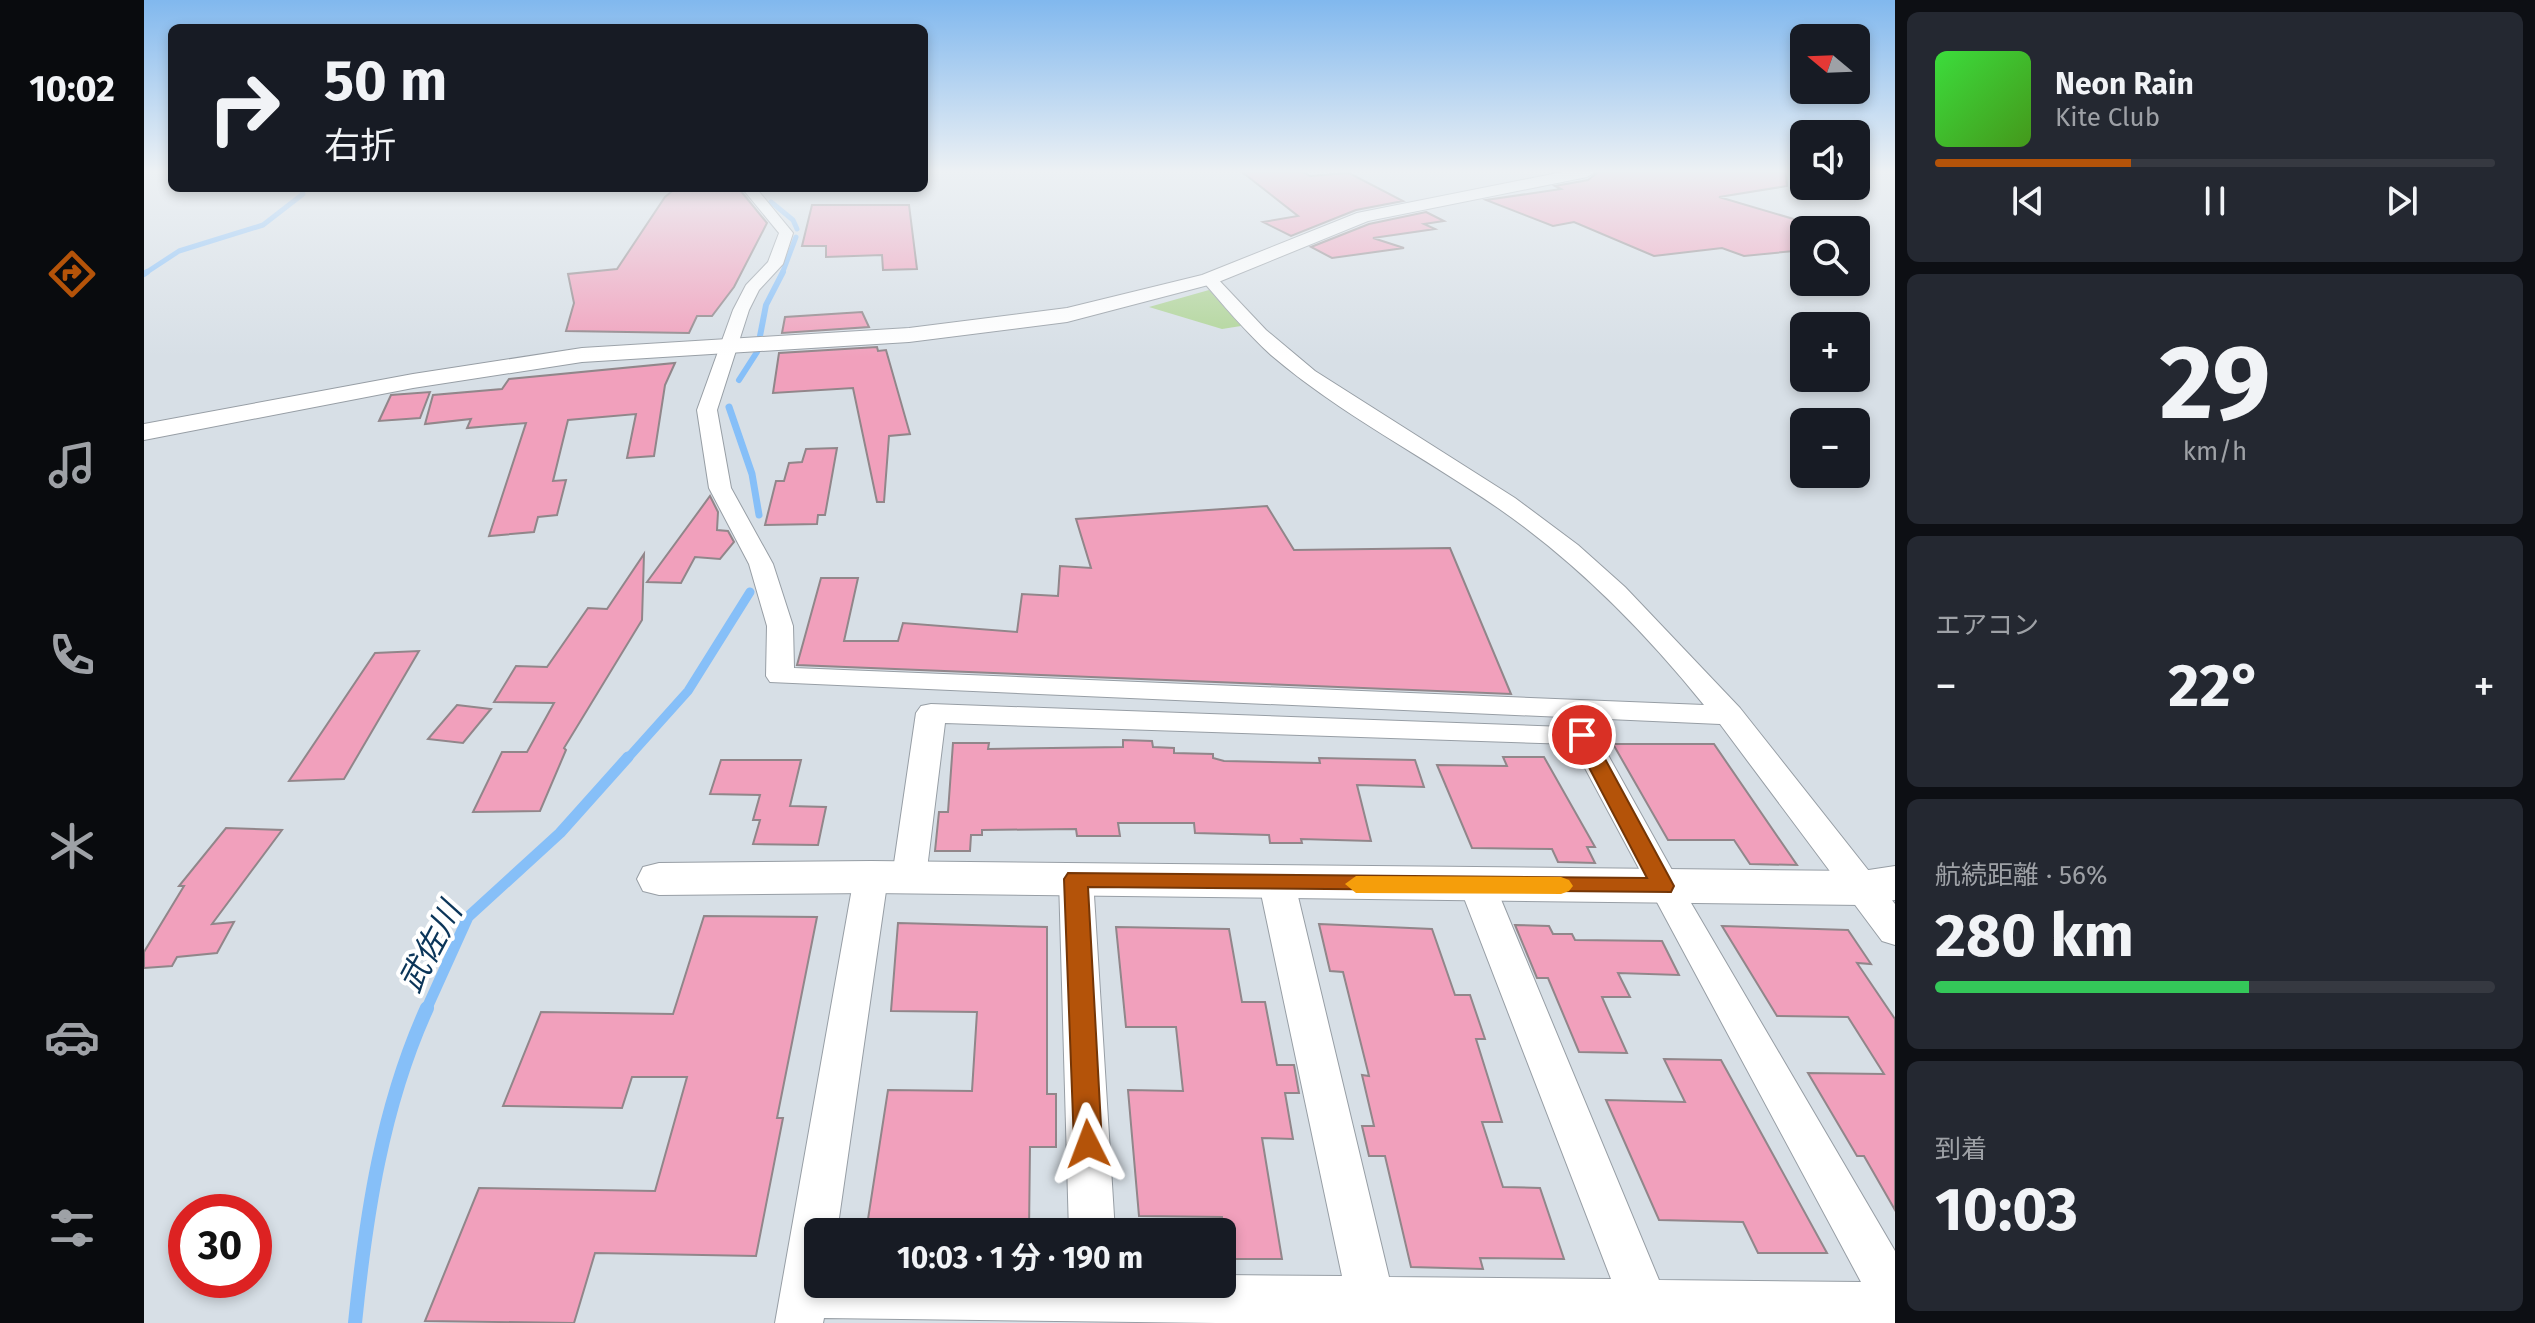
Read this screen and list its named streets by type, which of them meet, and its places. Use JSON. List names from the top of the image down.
{
  "water": ["武佐川"],
  "north": "left",
  "page": {
    "tabs": "10:02",
    "map_buttons": ["+", "−"],
    "turn": ["50 m", "右折"],
    "song": ["Neon Rain", "Kite Club"],
    "tile": [
      ["29", "km/h"],
      "エアコン",
      ["航続距離 · 56%", "280 km"],
      ["到着", "10:03"]
    ],
    "heat": ["−", "22°", "+"],
    "limit": "30",
    "trip": "10:03 · 1 分 · 190 m"
  }
}
